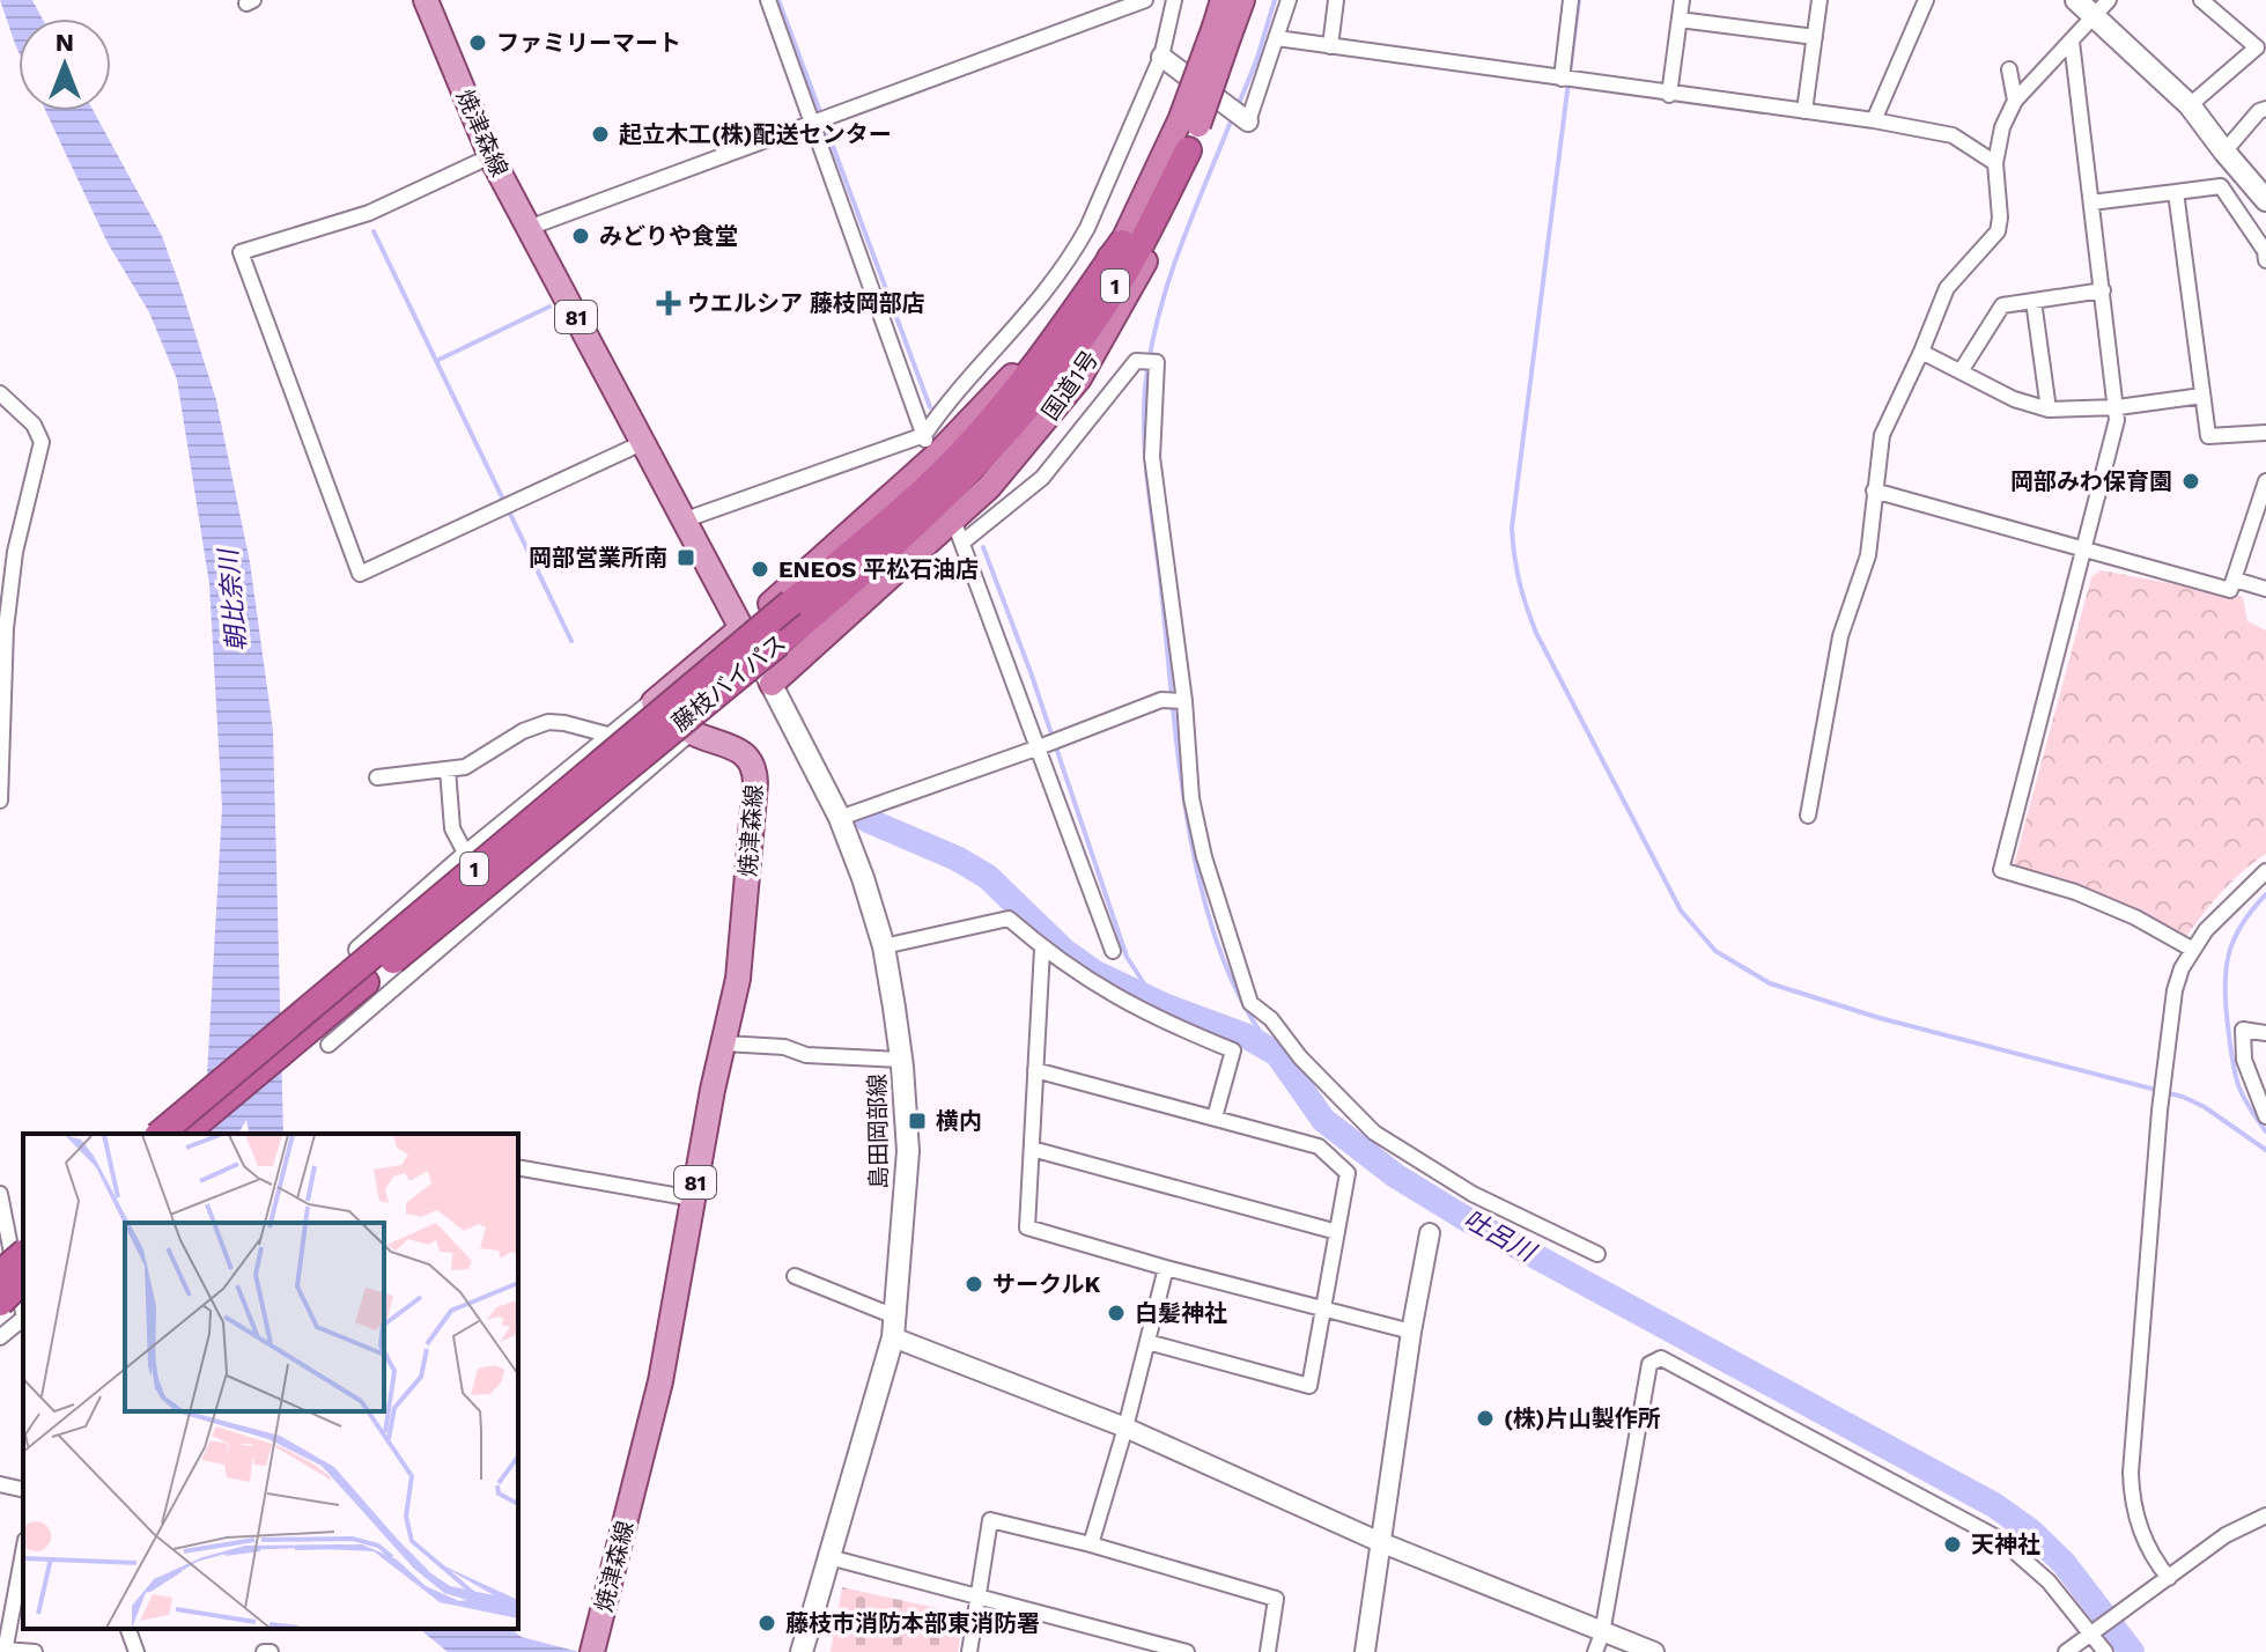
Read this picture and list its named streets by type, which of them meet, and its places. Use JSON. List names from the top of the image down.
{
  "streets": {
    "highway": ["1", "国道1号", "藤枝バイパス"],
    "main road": ["焼津森線", "81", "島田岡部線"]
  },
  "crossings": [
    ["焼津森線", "国道1号"],
    ["焼津森線", "島田岡部線"],
    ["国道1号", "藤枝バイパス"],
    ["国道1号", "島田岡部線"]
  ],
  "water": ["朝比奈川", "吐呂川"],
  "places": {
    "other": [
      "ファミリーマート",
      "起立木工(株)配送センター",
      "みどりや食堂",
      "岡部みわ保育園",
      "ENEOS 平松石油店",
      "サークルK",
      "白髪神社",
      "(株)片山製作所",
      "天神社",
      "藤枝市消防本部東消防署"
    ],
    "health": ["ウエルシア 藤枝岡部店"],
    "transit": ["岡部営業所南", "横内"]
  },
  "north": "top"
}
